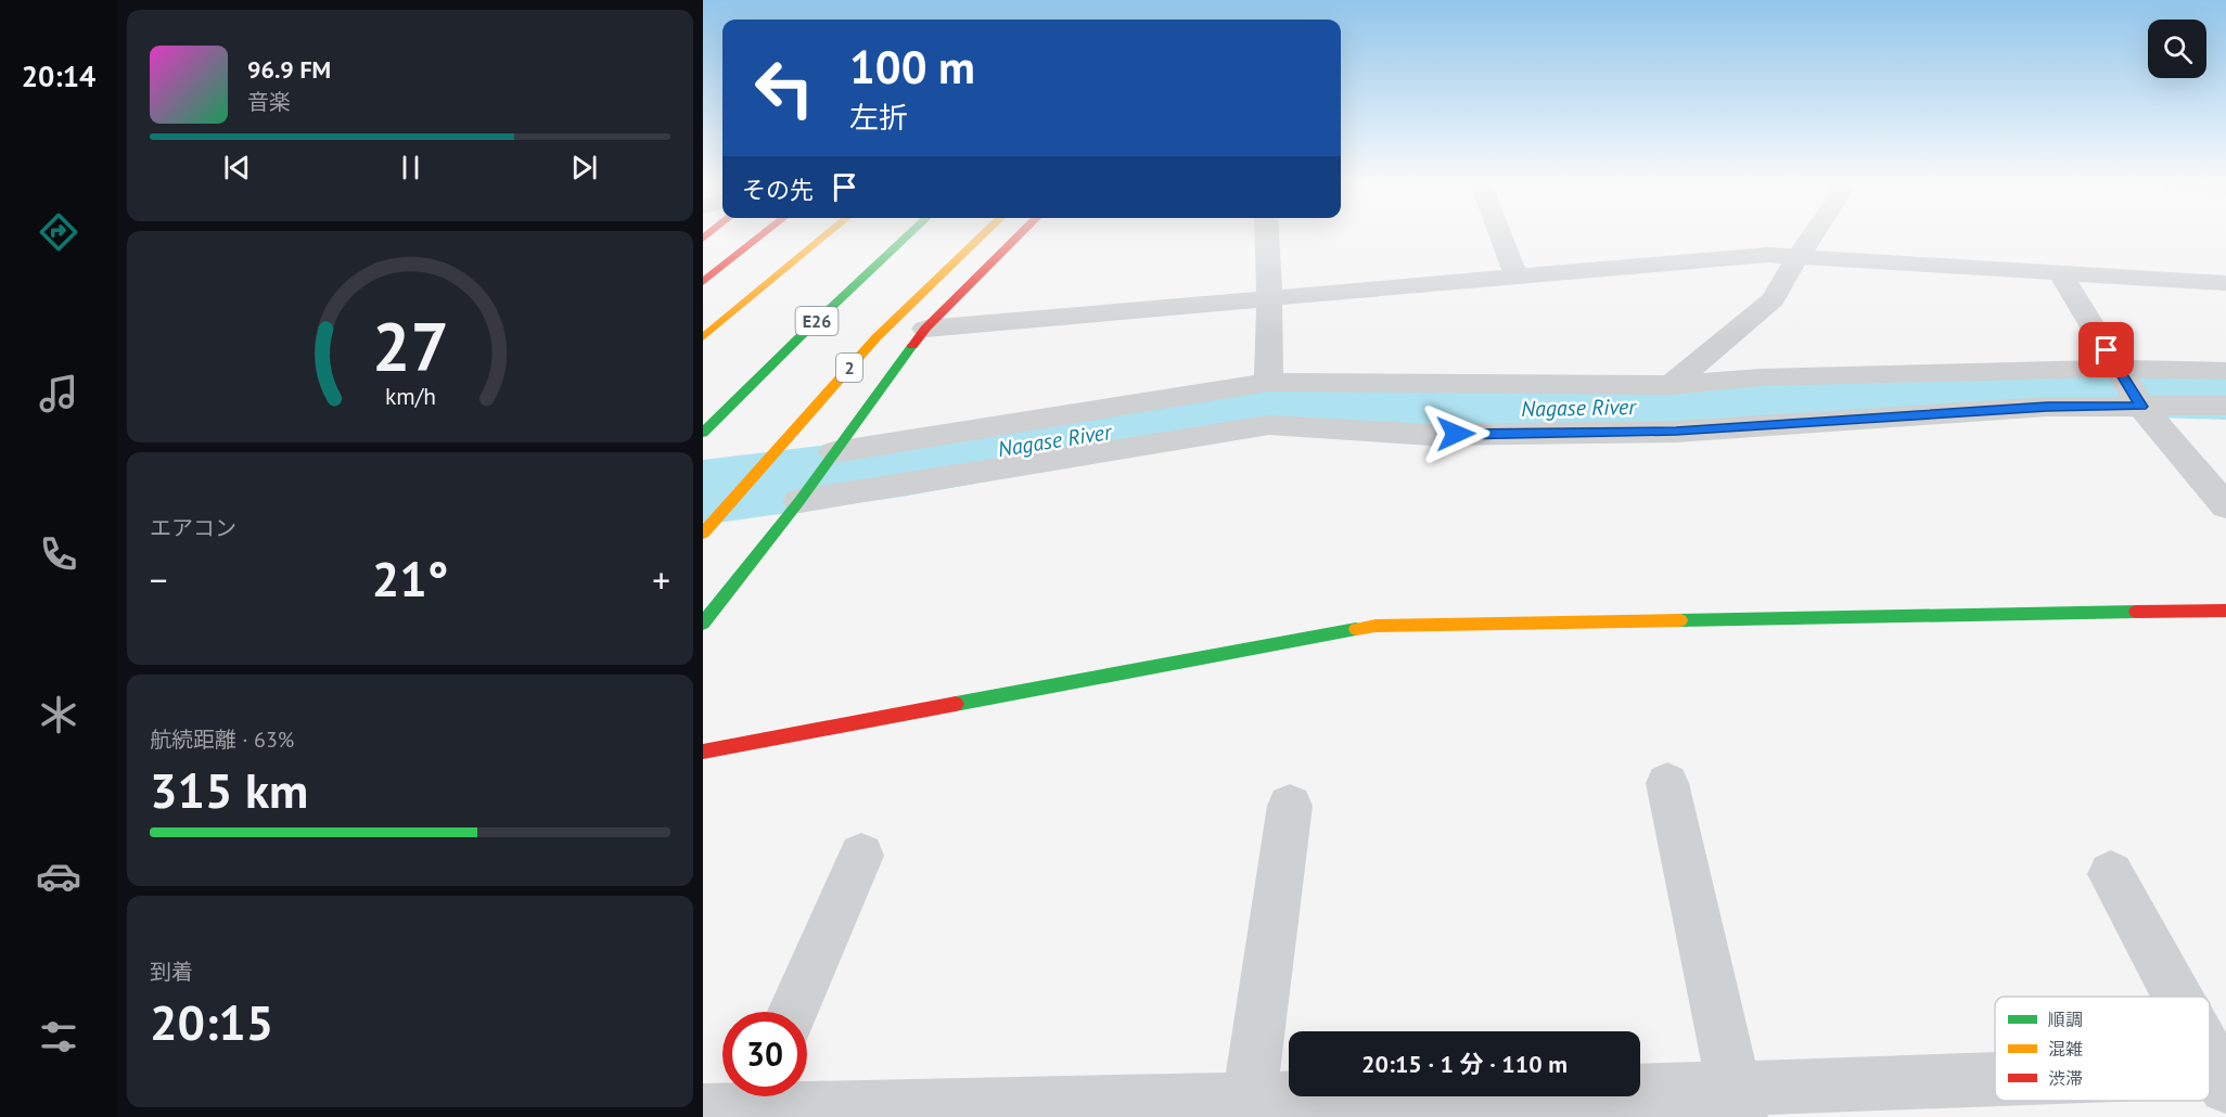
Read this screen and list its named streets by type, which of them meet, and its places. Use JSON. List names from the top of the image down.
{
  "streets": {
    "main road": ["E26", "2"]
  },
  "water": ["Nagase River"],
  "legend": ["順調", "混雑", "渋滞"],
  "page": {
    "tabs": "20:14",
    "turn": ["100 m", "左折"],
    "song": ["96.9 FM", "音楽"],
    "then": "その先",
    "tile": [
      "エアコン",
      ["航続距離 · 63%", "315 km"],
      ["到着", "20:15"]
    ],
    "heat": ["−", "21°", "+"],
    "limit": "30",
    "trip": "20:15 · 1 分 · 110 m",
    "gauge": ["27", "km/h"]
  }
}
